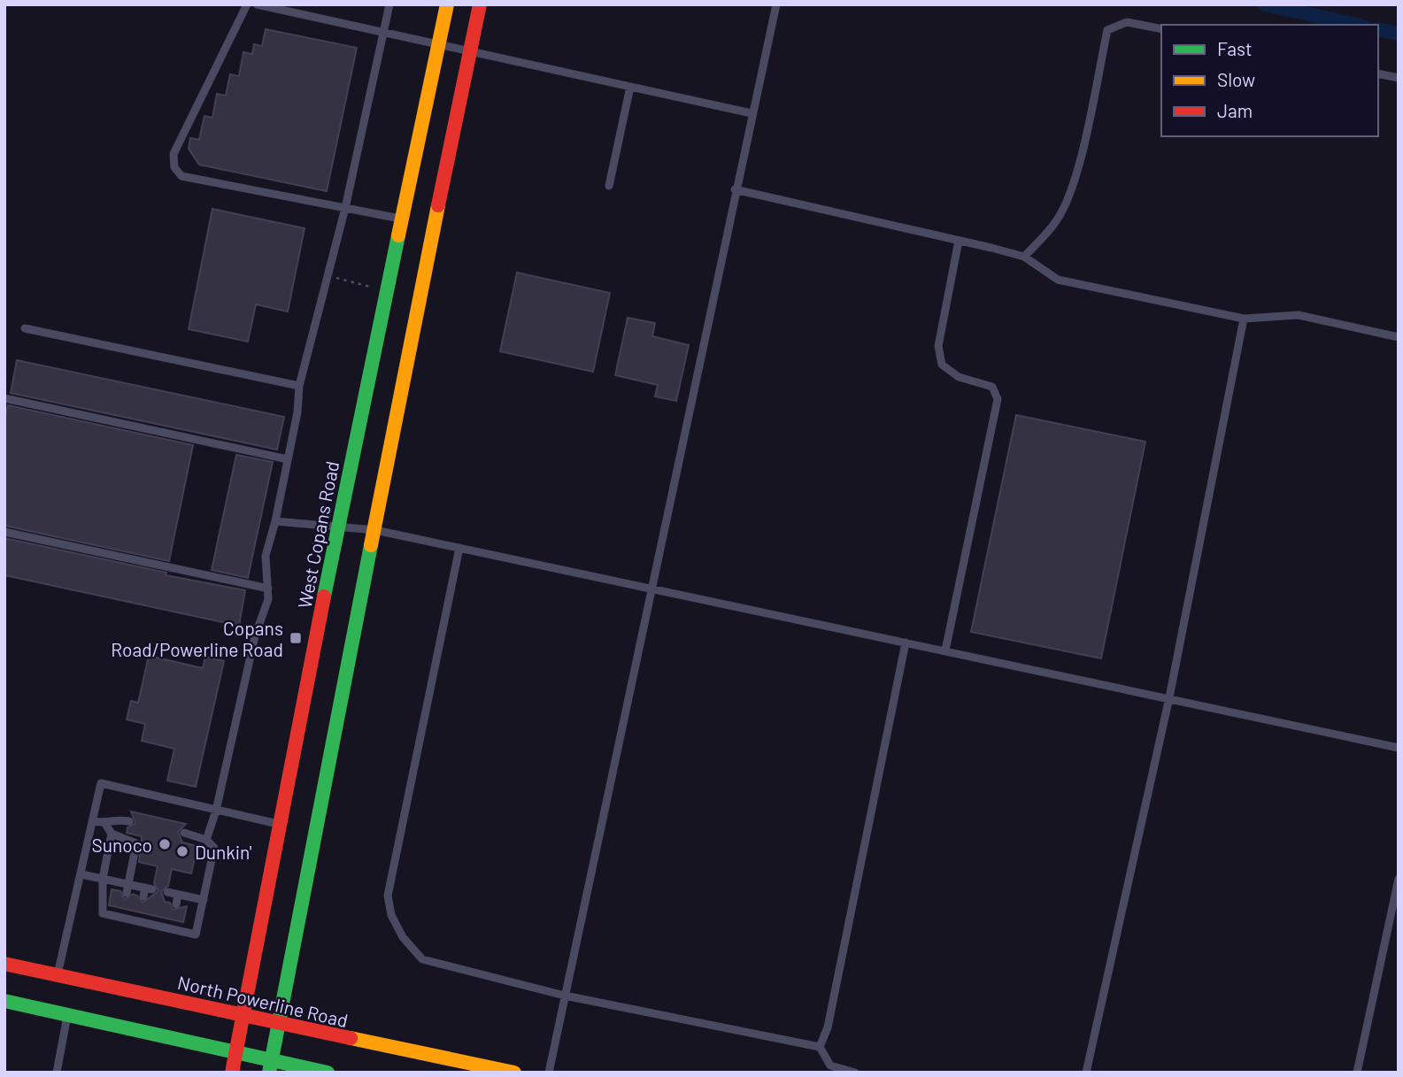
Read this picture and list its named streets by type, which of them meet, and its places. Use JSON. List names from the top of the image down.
{
  "streets": {
    "main road": ["West Copans Road", "North Powerline Road"]
  },
  "crossings": [
    ["West Copans Road", "North Powerline Road"]
  ],
  "places": {
    "transit": ["Copans Road/Powerline Road"],
    "other": ["Sunoco", "Dunkin'"]
  },
  "legend": ["Fast", "Slow", "Jam"]
}
